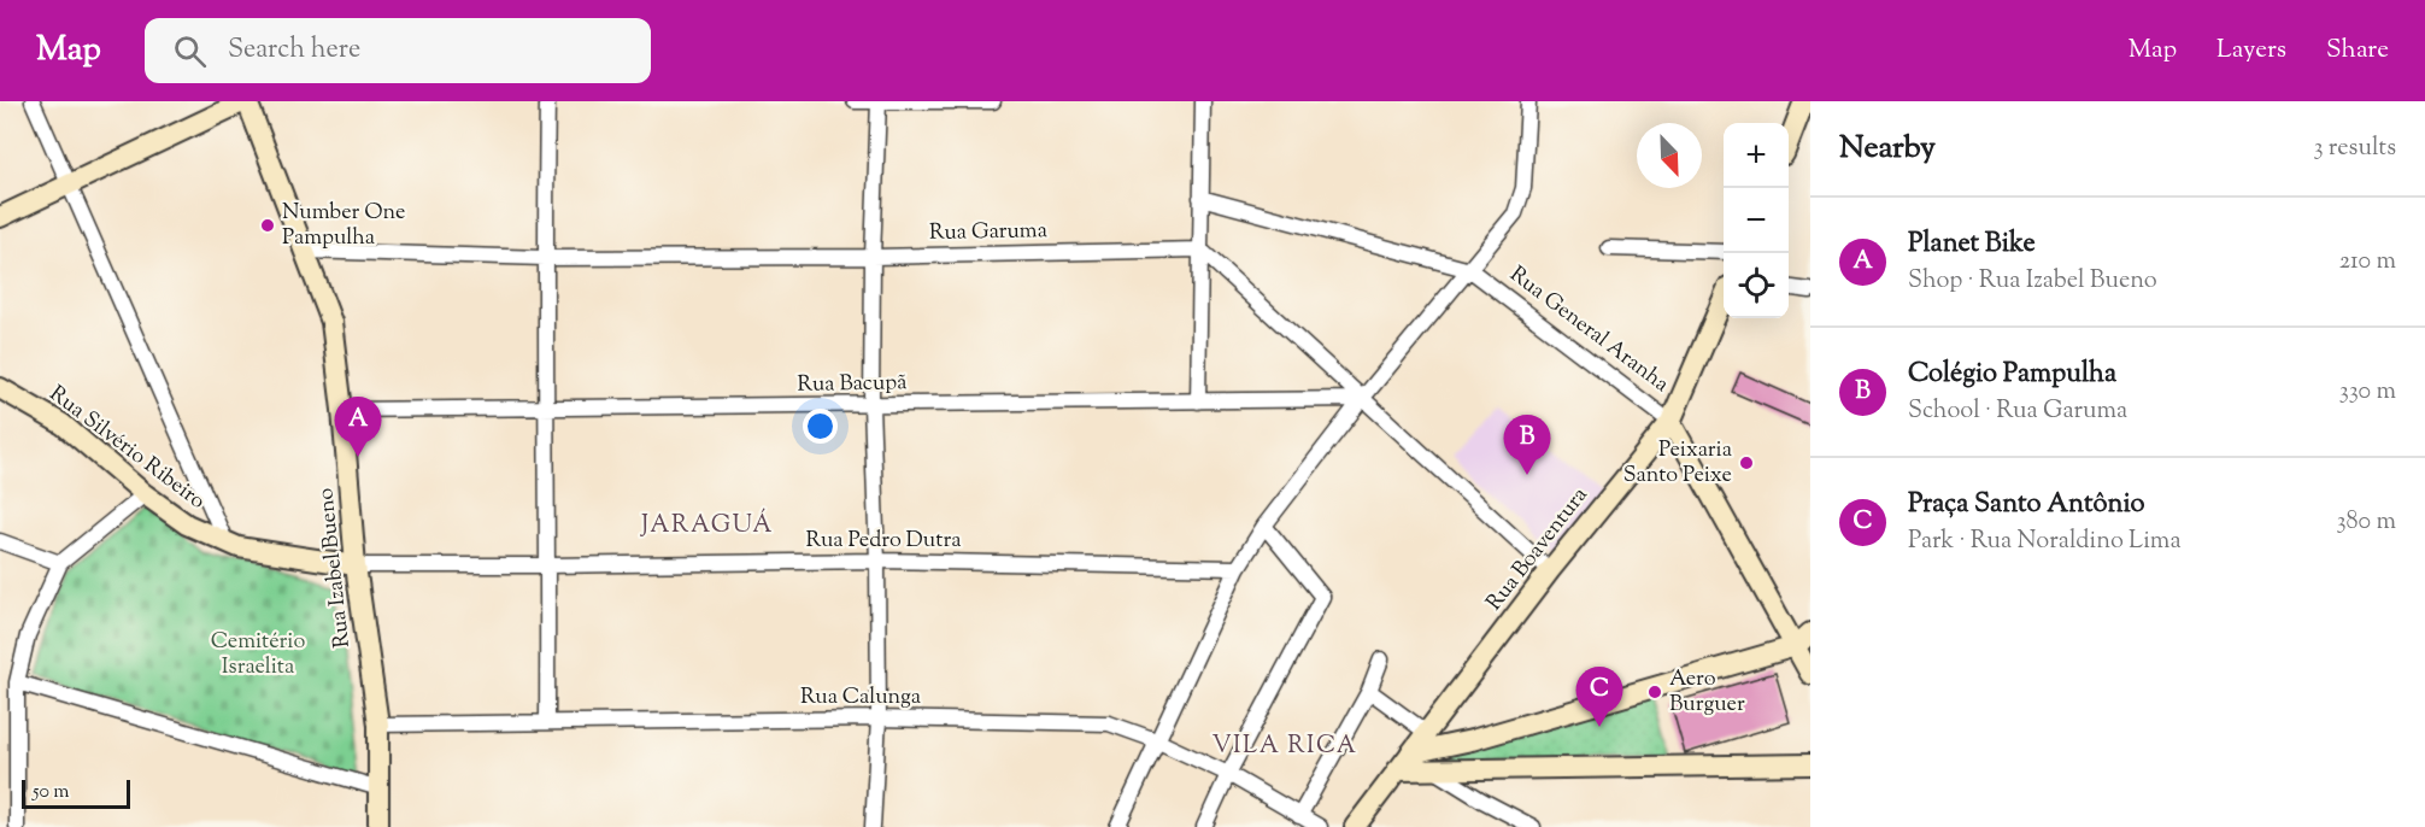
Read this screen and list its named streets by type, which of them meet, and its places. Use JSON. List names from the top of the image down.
{
  "streets": {
    "street": [
      "Rua Garuma",
      "Rua General Aranha",
      "Rua Bacupã",
      "Rua Silvério Ribeiro",
      "Rua Pedro Dutra",
      "Rua Boaventura",
      "Rua Izabel Bueno",
      "Rua Calunga"
    ]
  },
  "crossings": [
    ["Rua Garuma", "Rua Izabel Bueno"],
    ["Rua General Aranha", "Rua Boaventura"],
    ["Rua Bacupã", "Rua Izabel Bueno"],
    ["Rua Silvério Ribeiro", "Rua Pedro Dutra"],
    ["Rua Silvério Ribeiro", "Rua Izabel Bueno"],
    ["Rua Pedro Dutra", "Rua Izabel Bueno"],
    ["Rua Izabel Bueno", "Rua Calunga"]
  ],
  "districts": ["JARAGUÁ", "VILA RICA"],
  "parks": ["Cemitério Israelita"],
  "places": ["Number One Pampulha", "Peixaria Santo Peixe", "Aero Burguer"],
  "scale_bar": "50 m",
  "north": "bottom right",
  "page": {
    "header": "Map",
    "search": "Search here",
    "nav": ["Map", "Layers", "Share"],
    "heading": ["Nearby", "3 results"],
    "map_buttons": ["+", "−"],
    "list": [
      {
        "mark": "A",
        "name": "Planet Bike",
        "note": "Shop · Rua Izabel Bueno",
        "value": "210 m"
      },
      {
        "mark": "B",
        "name": "Colégio Pampulha",
        "note": "School · Rua Garuma",
        "value": "330 m"
      },
      {
        "mark": "C",
        "name": "Praça Santo Antônio",
        "note": "Park · Rua Noraldino Lima",
        "value": "380 m"
      }
    ],
    "pins": ["A", "B", "C"],
    "scale": "50 m"
  }
}
